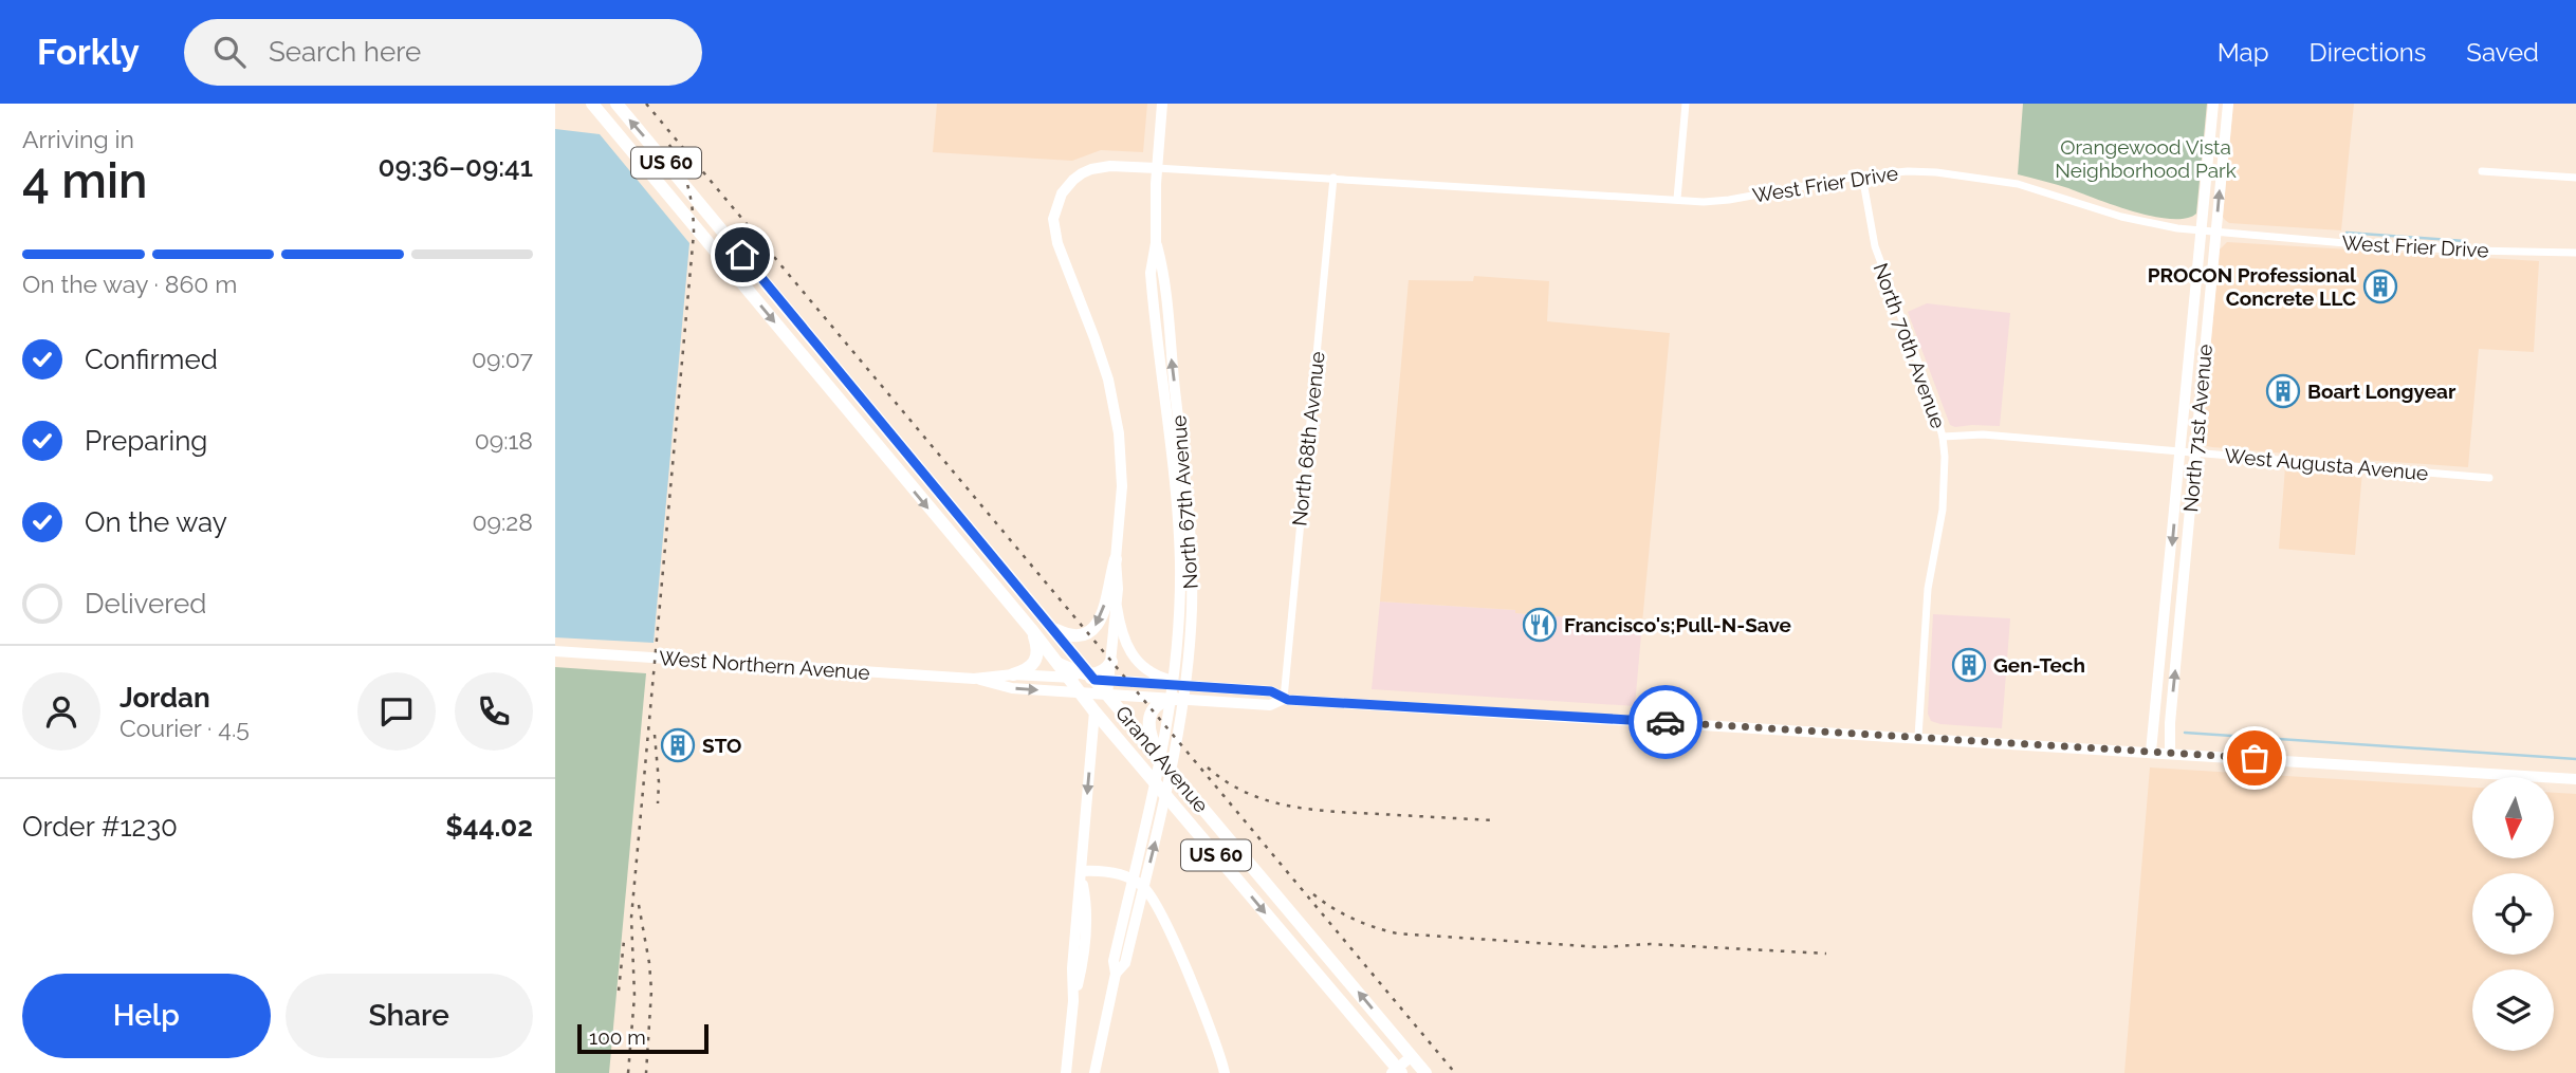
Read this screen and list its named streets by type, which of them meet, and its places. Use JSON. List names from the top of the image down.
{
  "streets": {
    "highway": ["US 60", "Grand Avenue"],
    "main road": ["North 71st Avenue", "North 67th Avenue", "West Northern Avenue"],
    "street": [
      "West Frier Drive",
      "North 70th Avenue",
      "North 68th Avenue",
      "West Augusta Avenue"
    ]
  },
  "crossings": [
    ["West Frier Drive", "North 70th Avenue"],
    ["West Frier Drive", "North 71st Avenue"],
    ["West Frier Drive", "North 68th Avenue"],
    ["West Frier Drive", "North 67th Avenue"],
    ["North 70th Avenue", "West Augusta Avenue"],
    ["North 70th Avenue", "West Northern Avenue"],
    ["North 71st Avenue", "West Augusta Avenue"],
    ["North 71st Avenue", "West Northern Avenue"],
    ["North 68th Avenue", "West Northern Avenue"],
    ["West Northern Avenue", "Grand Avenue"]
  ],
  "parks": ["Orangewood Vista Neighborhood Park"],
  "places": {
    "building": [
      "PROCON Professional Concrete LLC",
      "Boart Longyear",
      "Gen-Tech",
      "STO"
    ],
    "restaurant": ["Francisco's;Pull-N-Save"]
  },
  "scale_bar": "100 m",
  "north": "bottom",
  "page": {
    "header": "Forkly",
    "search": "Search here",
    "nav": ["Map", "Directions", "Saved"],
    "heading": ["4 min", "Arriving in", "09:36–09:41"],
    "panel": [
      "Jordan",
      "Courier · 4.5",
      "Order #1230",
      "$44.02"
    ],
    "bar": "On the way · 860 m",
    "list": [
      ["Confirmed", "09:07"],
      ["Preparing", "09:18"],
      ["On the way", "09:28"],
      "Delivered"
    ],
    "buttons": ["Help", "Share"],
    "scale": "100 m"
  }
}
